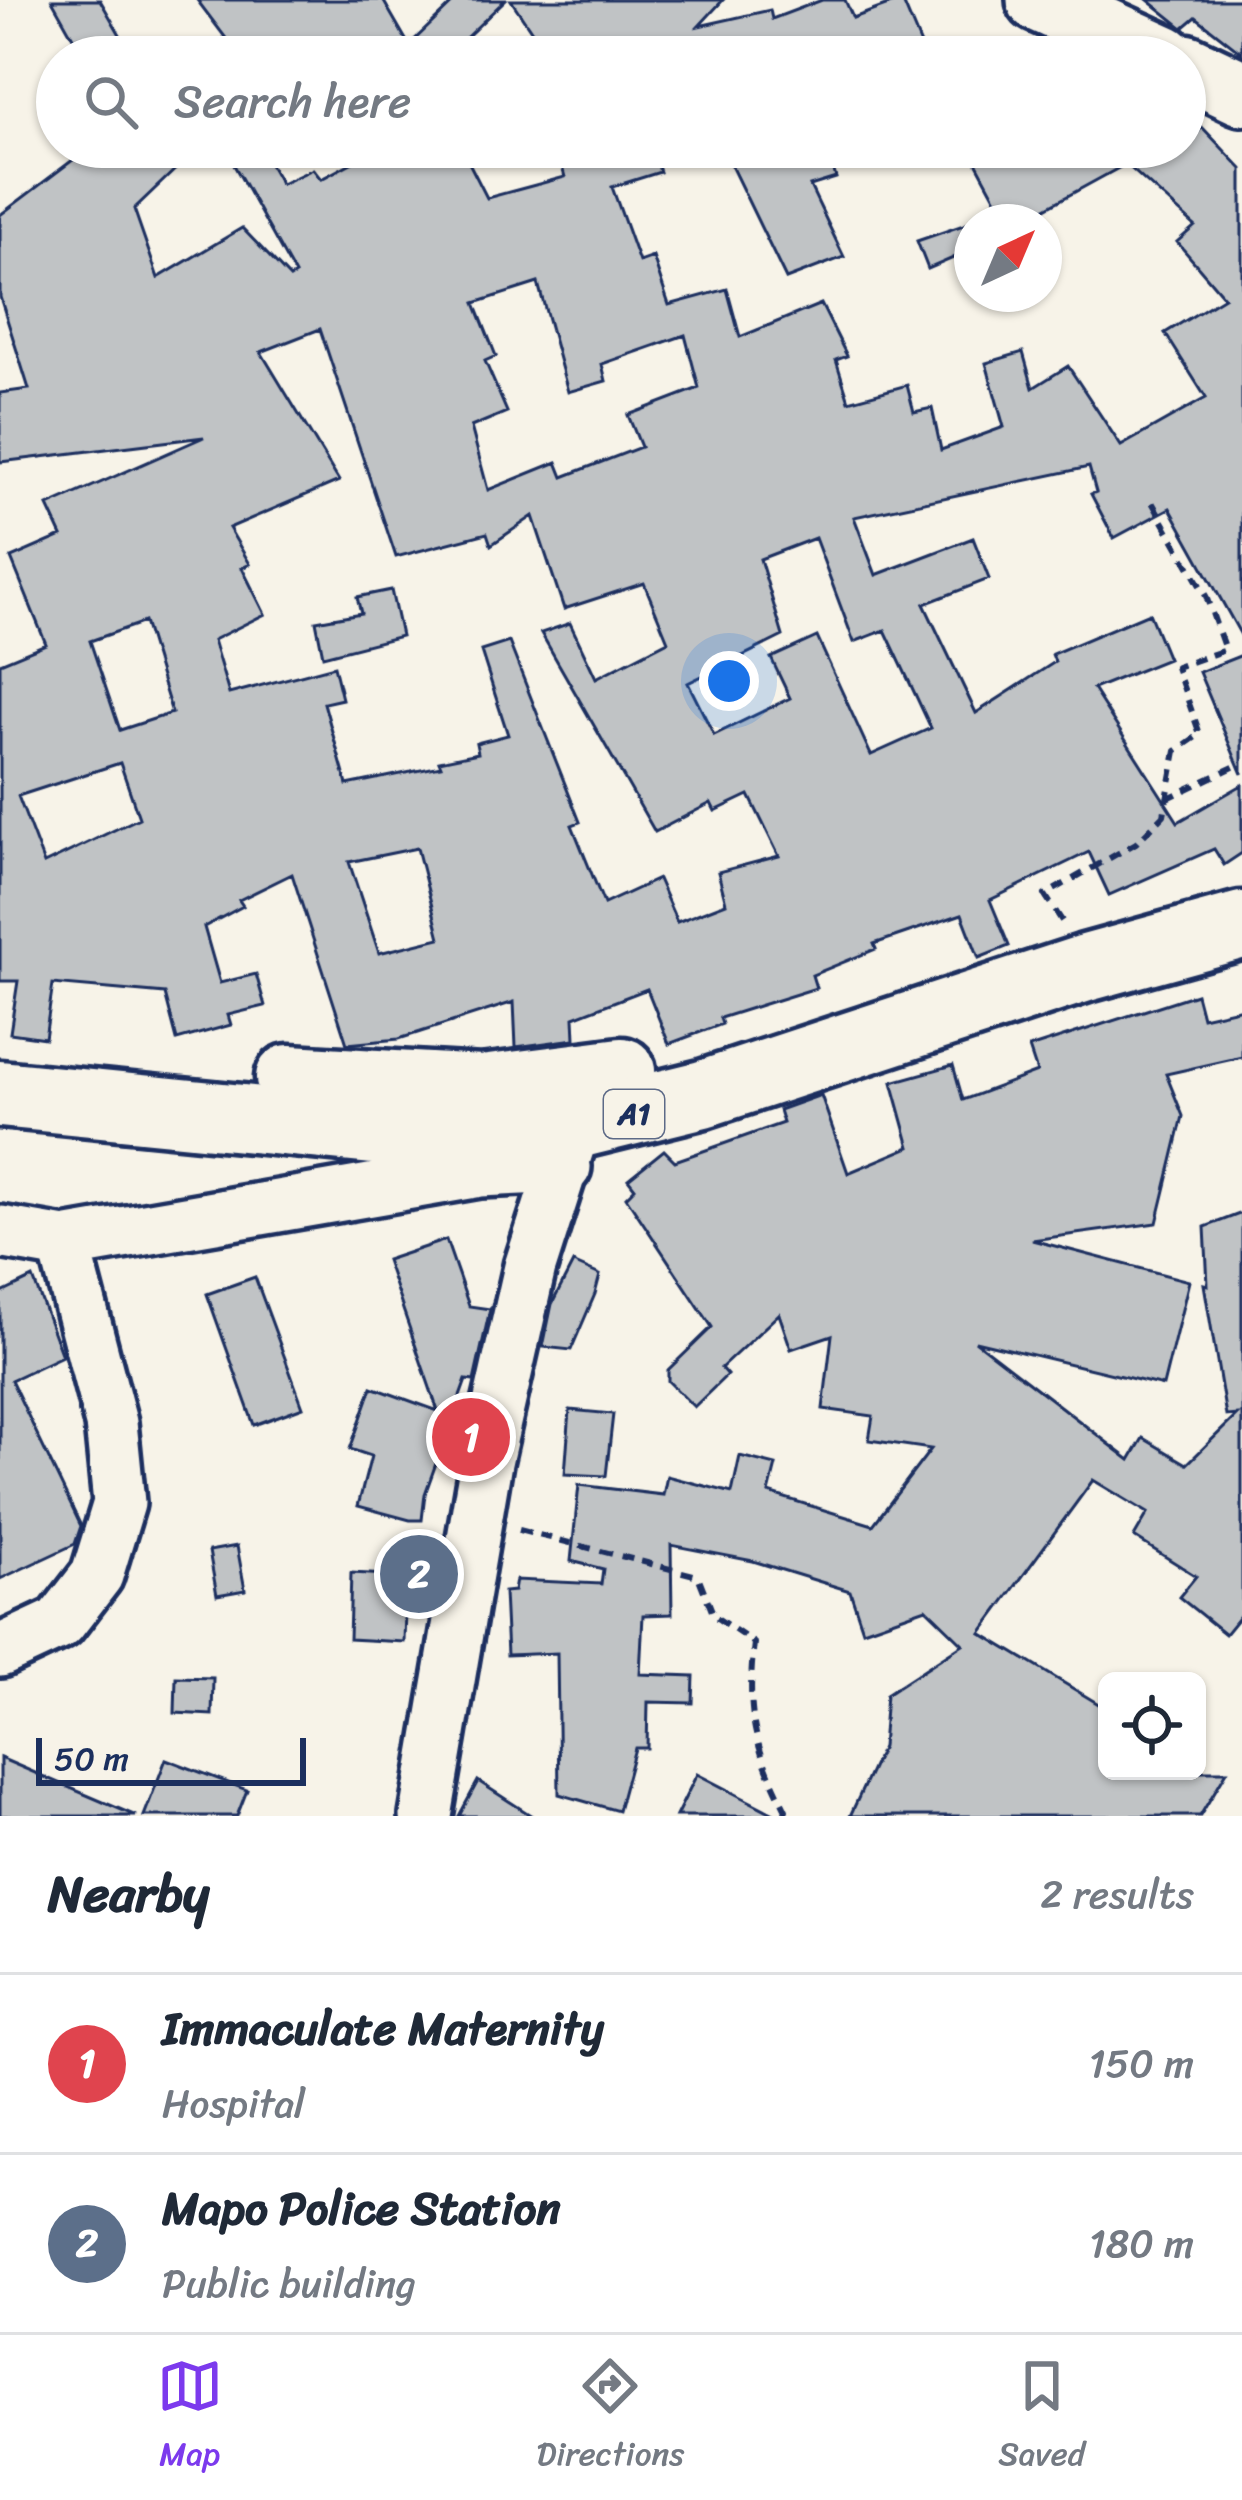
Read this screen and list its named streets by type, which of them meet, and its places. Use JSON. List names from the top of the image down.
{
  "streets": {
    "highway": ["A1"]
  },
  "scale_bar": "50 m",
  "north": "top right",
  "page": {
    "search": "Search here",
    "pins": ["1", "2"],
    "scale": "50 m",
    "heading": ["Nearby", "2 results"],
    "list": [
      {
        "mark": "1",
        "name": "Immaculate Maternity",
        "note": "Hospital",
        "value": "150 m"
      },
      {
        "mark": "2",
        "name": "Mapo Police Station",
        "note": "Public building",
        "value": "180 m"
      }
    ],
    "nav": ["Map", "Directions", "Saved"]
  }
}
